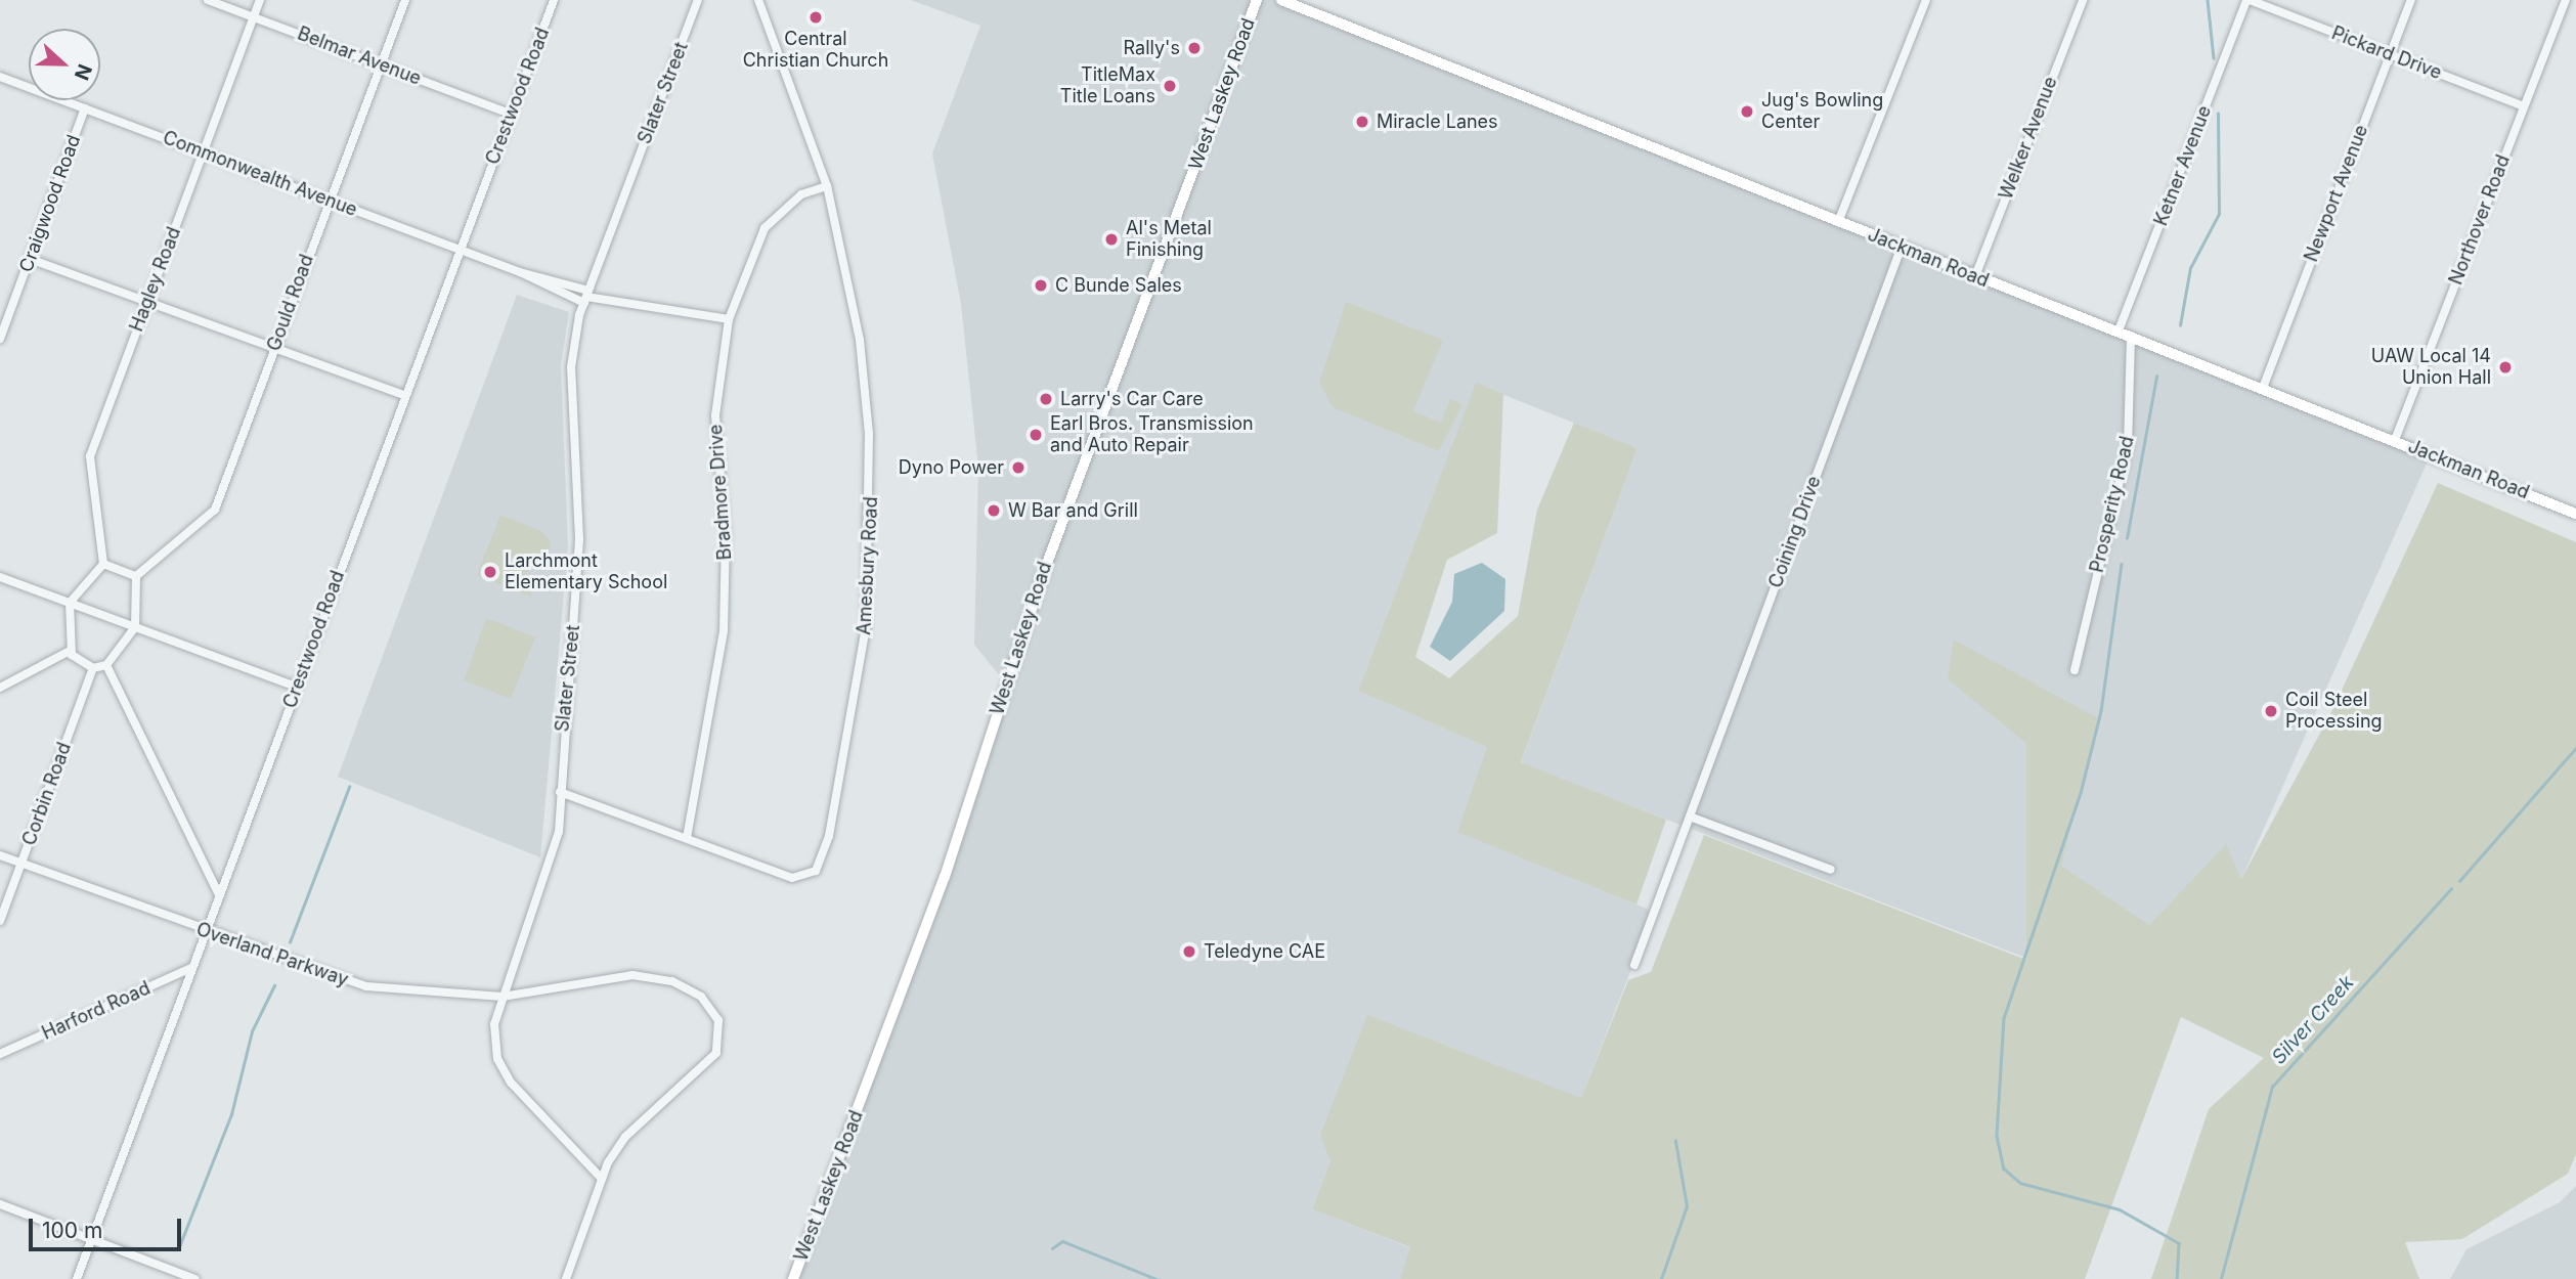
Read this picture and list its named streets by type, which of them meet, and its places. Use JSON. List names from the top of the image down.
{
  "streets": {
    "main road": ["West Laskey Road", "Jackman Road"],
    "street": [
      "Pickard Drive",
      "Belmar Avenue",
      "Slater Street",
      "Crestwood Road",
      "Welker Avenue",
      "Ketner Avenue",
      "Commonwealth Avenue",
      "Newport Avenue",
      "Craigwood Road",
      "Northover Road",
      "Hagley Road",
      "Gould Road",
      "Bradmore Drive",
      "Prosperity Road",
      "Coining Drive",
      "Amesbury Road",
      "Corbin Road",
      "Overland Parkway",
      "Harford Road"
    ]
  },
  "crossings": [
    ["Pickard Drive", "Ketner Avenue"],
    ["Pickard Drive", "Newport Avenue"],
    ["Pickard Drive", "Northover Road"],
    ["Belmar Avenue", "Crestwood Road"],
    ["Belmar Avenue", "Hagley Road"],
    ["Belmar Avenue", "Gould Road"],
    ["Slater Street", "Commonwealth Avenue"],
    ["Slater Street", "Amesbury Road"],
    ["Slater Street", "Overland Parkway"],
    ["Crestwood Road", "Commonwealth Avenue"],
    ["Crestwood Road", "Overland Parkway"],
    ["Crestwood Road", "Harford Road"],
    ["Welker Avenue", "Jackman Road"],
    ["Ketner Avenue", "Jackman Road"],
    ["Commonwealth Avenue", "Craigwood Road"],
    ["Commonwealth Avenue", "Hagley Road"],
    ["Commonwealth Avenue", "Gould Road"],
    ["Commonwealth Avenue", "Bradmore Drive"],
    ["Newport Avenue", "Jackman Road"],
    ["Northover Road", "Jackman Road"],
    ["Jackman Road", "Prosperity Road"],
    ["Jackman Road", "Coining Drive"],
    ["Bradmore Drive", "Amesbury Road"],
    ["Corbin Road", "Overland Parkway"]
  ],
  "water": ["Silver Creek"],
  "places": [
    "Central Christian Church",
    "Rally's",
    "TitleMax Title Loans",
    "Jug's Bowling Center",
    "Miracle Lanes",
    "Al's Metal Finishing",
    "C Bunde Sales",
    "UAW Local 14 Union Hall",
    "Larry's Car Care",
    "Earl Bros. Transmission and Auto Repair",
    "Dyno Power",
    "W Bar and Grill",
    "Larchmont Elementary School",
    "Coil Steel Processing",
    "Teledyne CAE"
  ],
  "scale_bar": "100 m",
  "north": "right"
}
